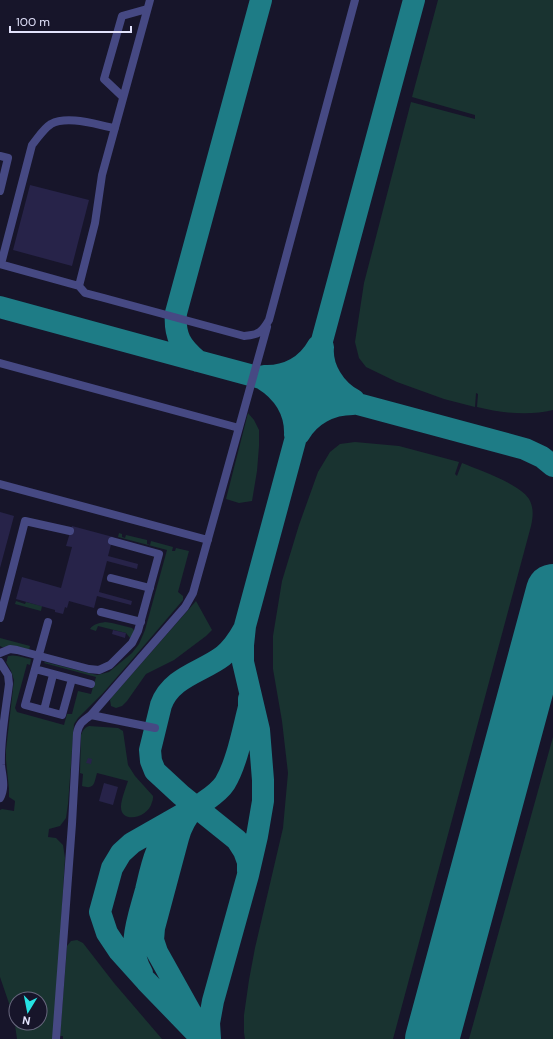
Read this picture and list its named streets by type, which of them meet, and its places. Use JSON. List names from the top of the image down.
{
  "scale_bar": "100 m",
  "north": "bottom"
}
